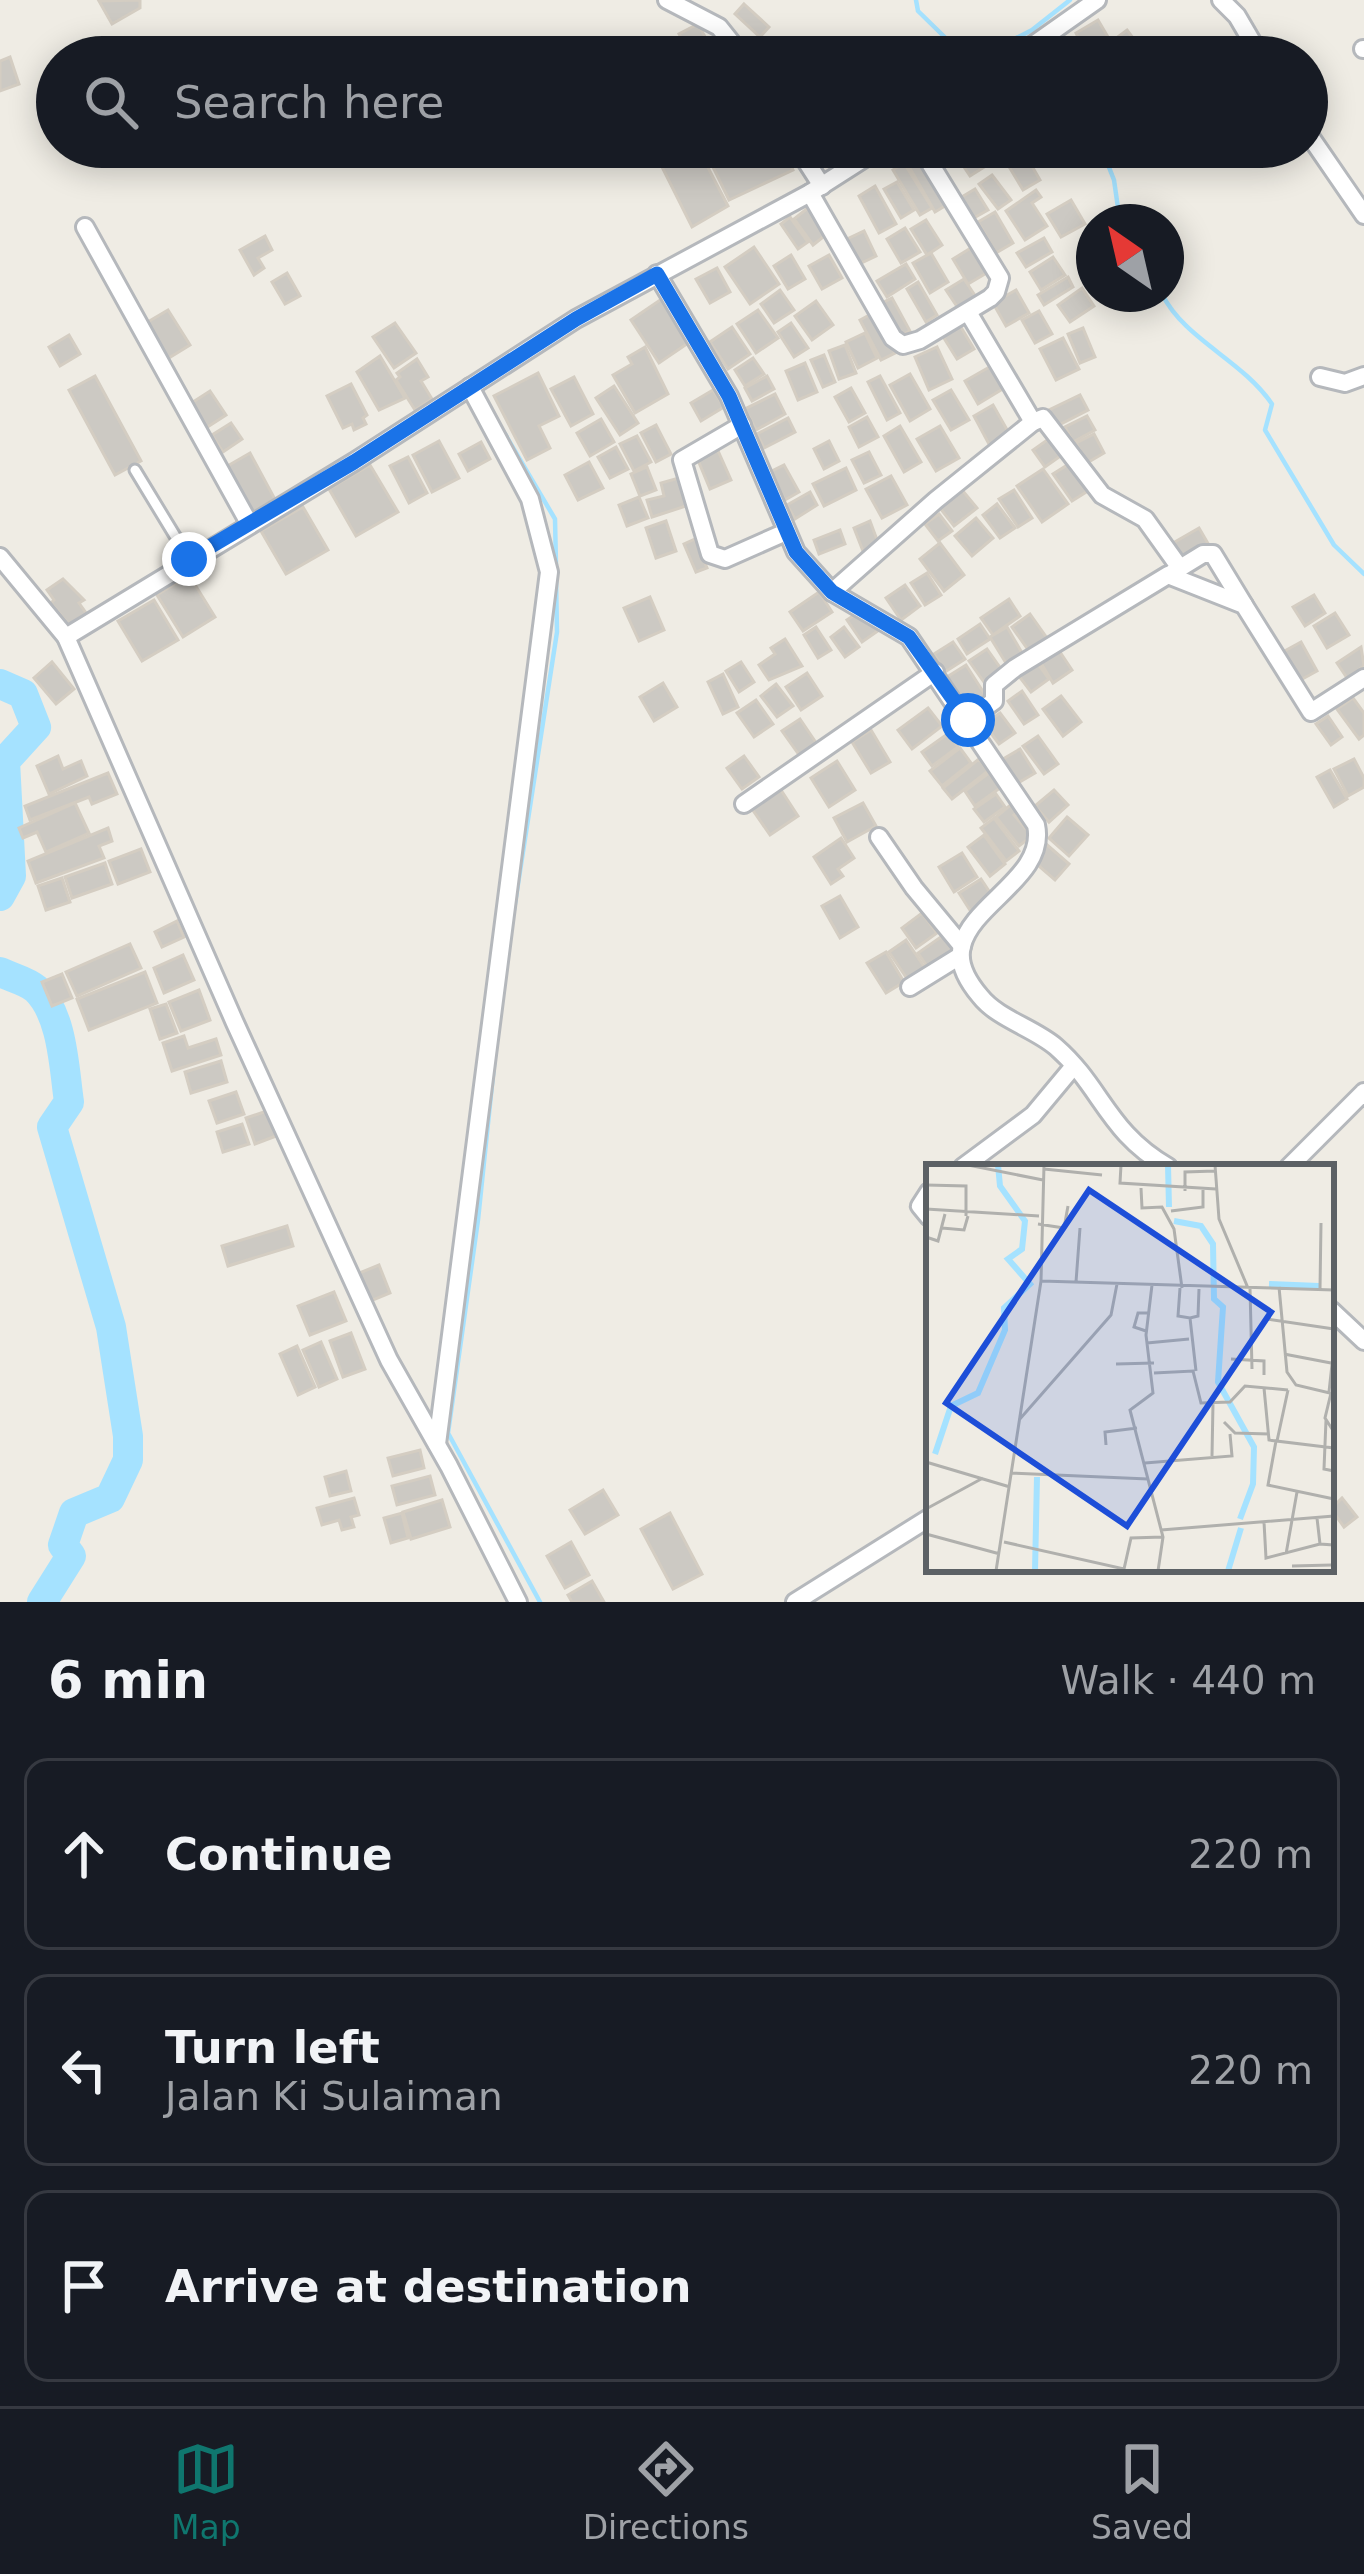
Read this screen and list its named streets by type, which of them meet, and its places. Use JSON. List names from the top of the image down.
{
  "north": "top left",
  "page": {
    "search": "Search here",
    "heading": ["6 min", "Walk · 440 m"],
    "list": [
      ["Continue", "220 m"],
      ["Turn left", "Jalan Ki Sulaiman", "220 m"],
      "Arrive at destination"
    ],
    "nav": ["Map", "Directions", "Saved"]
  }
}
